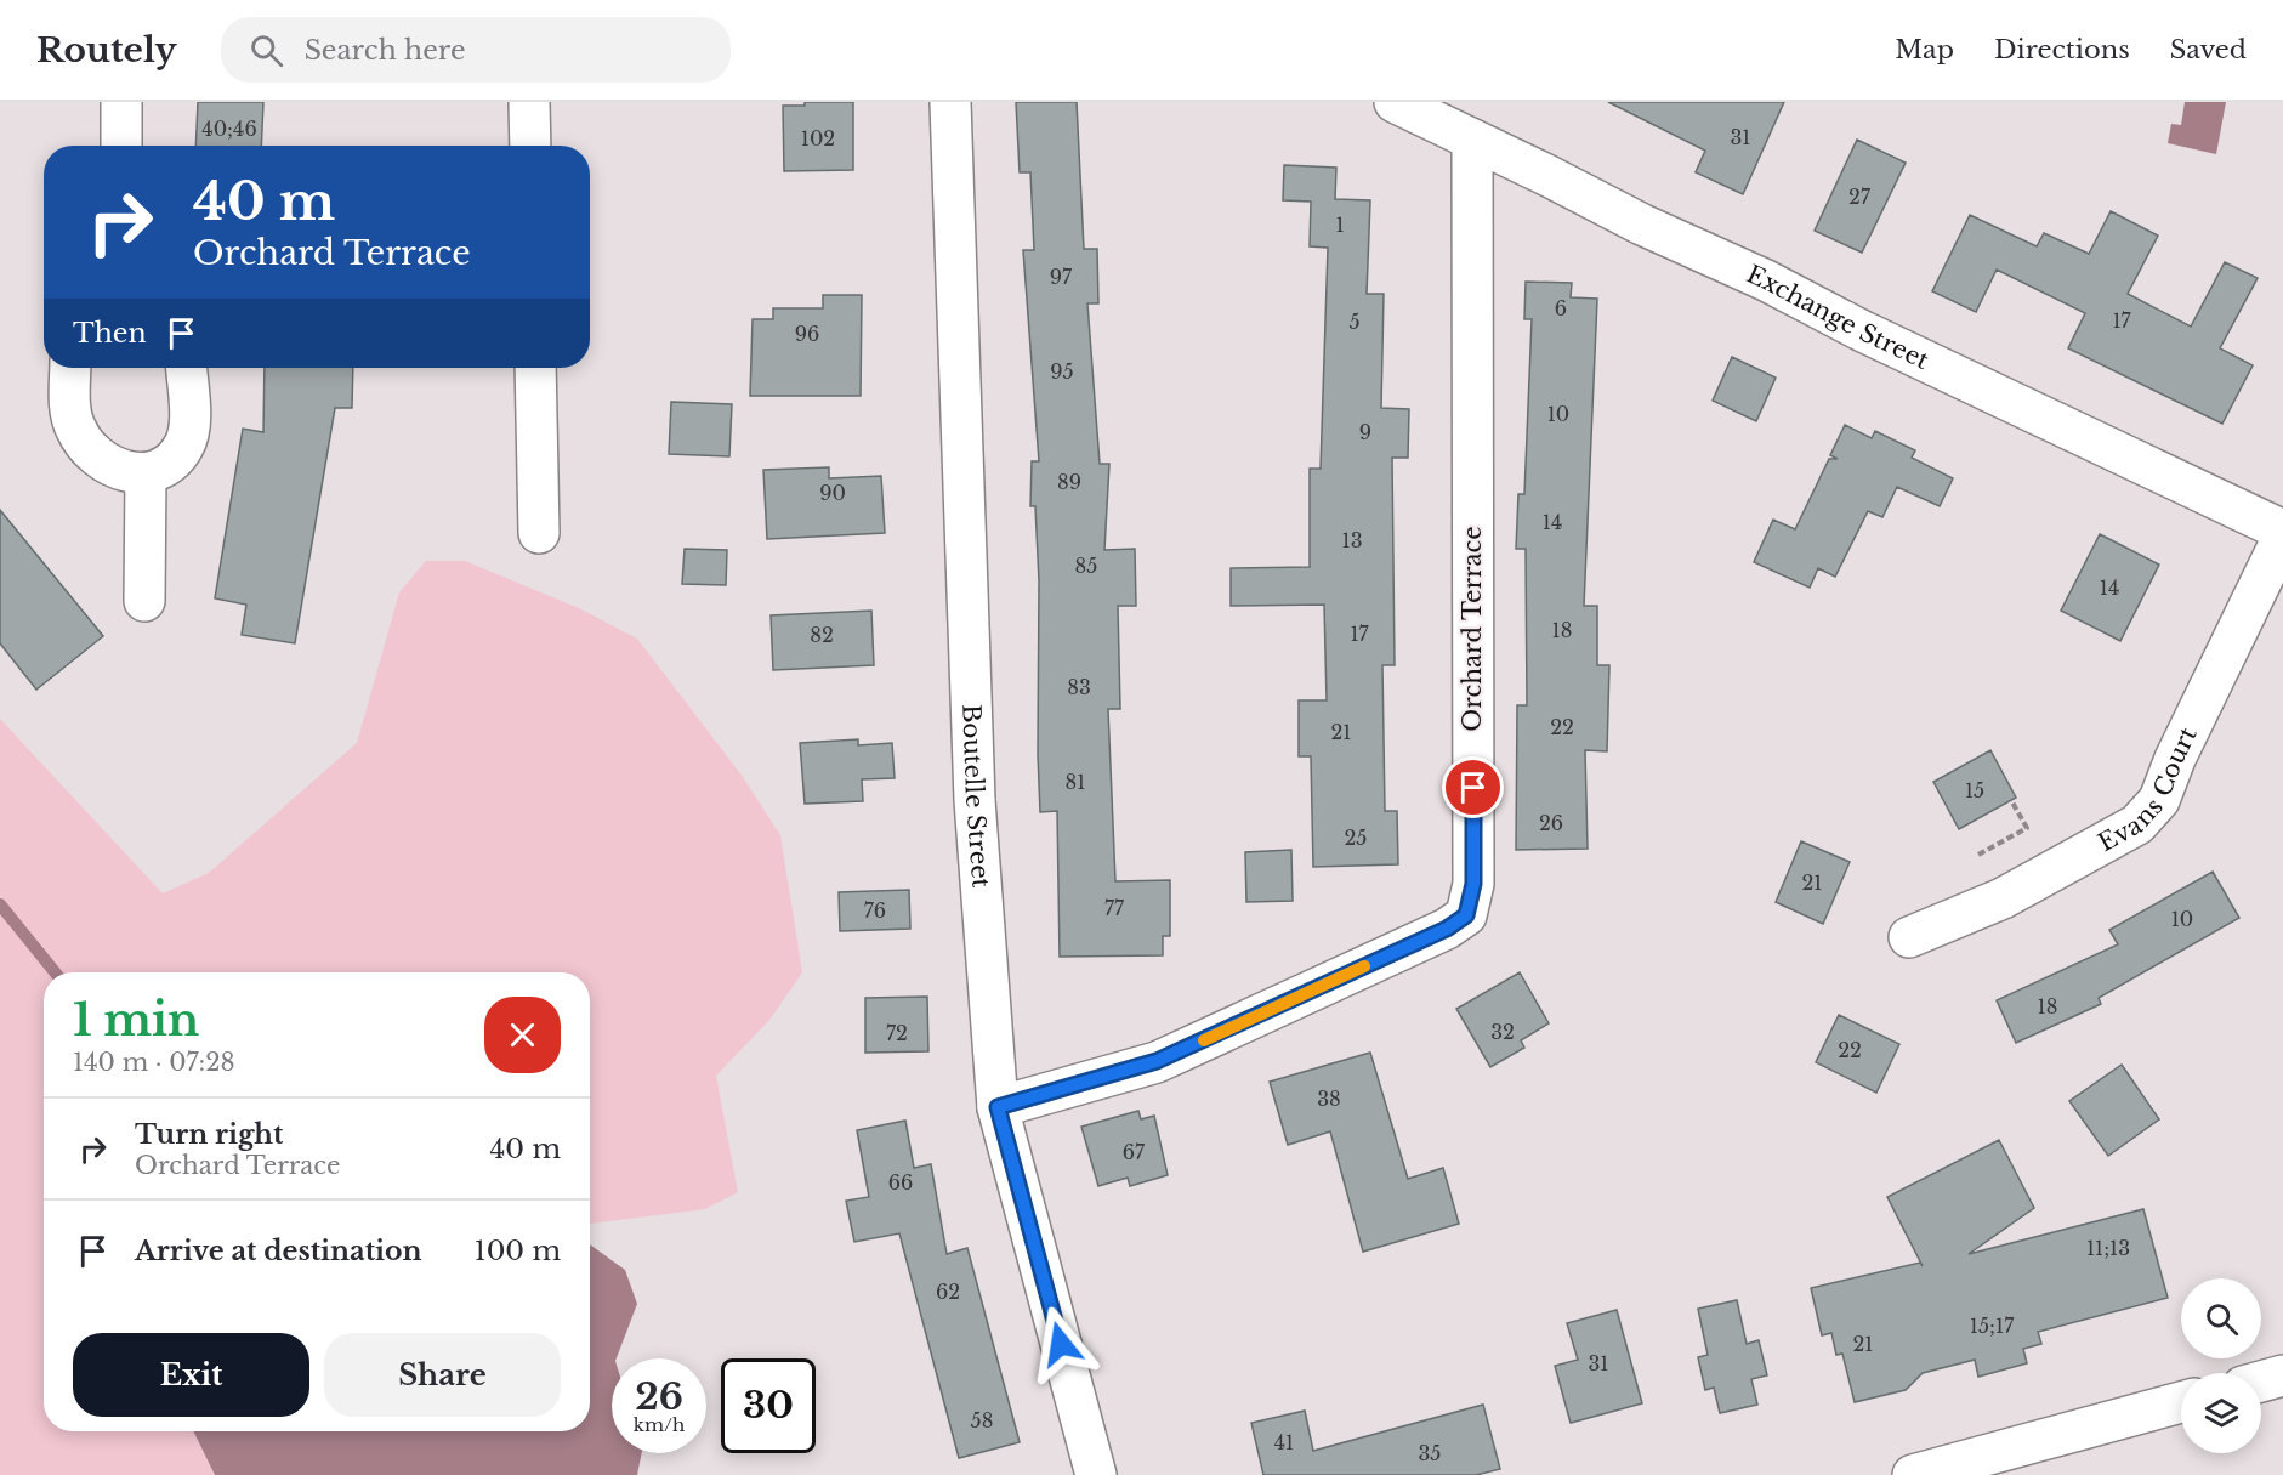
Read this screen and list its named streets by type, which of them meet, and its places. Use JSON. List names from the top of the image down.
{
  "streets": {
    "street": [
      "Exchange Street",
      "Orchard Terrace",
      "Evans Court",
      "Boutelle Street"
    ]
  },
  "crossings": [
    ["Exchange Street", "Orchard Terrace"],
    ["Orchard Terrace", "Boutelle Street"]
  ],
  "house_numbers": [
    "40;46",
    "31",
    "102",
    "27",
    "1",
    "97",
    "6",
    "17",
    "5",
    "96",
    "95",
    "10",
    "9",
    "89",
    "90",
    "14",
    "13",
    "85",
    "14",
    "18",
    "17",
    "82",
    "83",
    "22",
    "21",
    "81",
    "15",
    "26",
    "25",
    "21",
    "77",
    "76",
    "10",
    "18",
    "32",
    "72",
    "22",
    "38",
    "67",
    "66",
    "11;13",
    "62",
    "15;17",
    "21",
    "31",
    "58",
    "41",
    "35"
  ],
  "page": {
    "header": "Routely",
    "search": "Search here",
    "nav": ["Map", "Directions", "Saved"],
    "turn": ["40 m", "Orchard Terrace"],
    "then": "Then",
    "heading": ["1 min", "140 m · 07:28"],
    "list": [
      {
        "name": "Turn right",
        "note": "Orchard Terrace",
        "value": "40 m"
      },
      {
        "name": "Arrive at destination",
        "value": "100 m"
      }
    ],
    "buttons": ["Exit", "Share"],
    "speed": "26 km/h",
    "limit": "30"
  }
}
